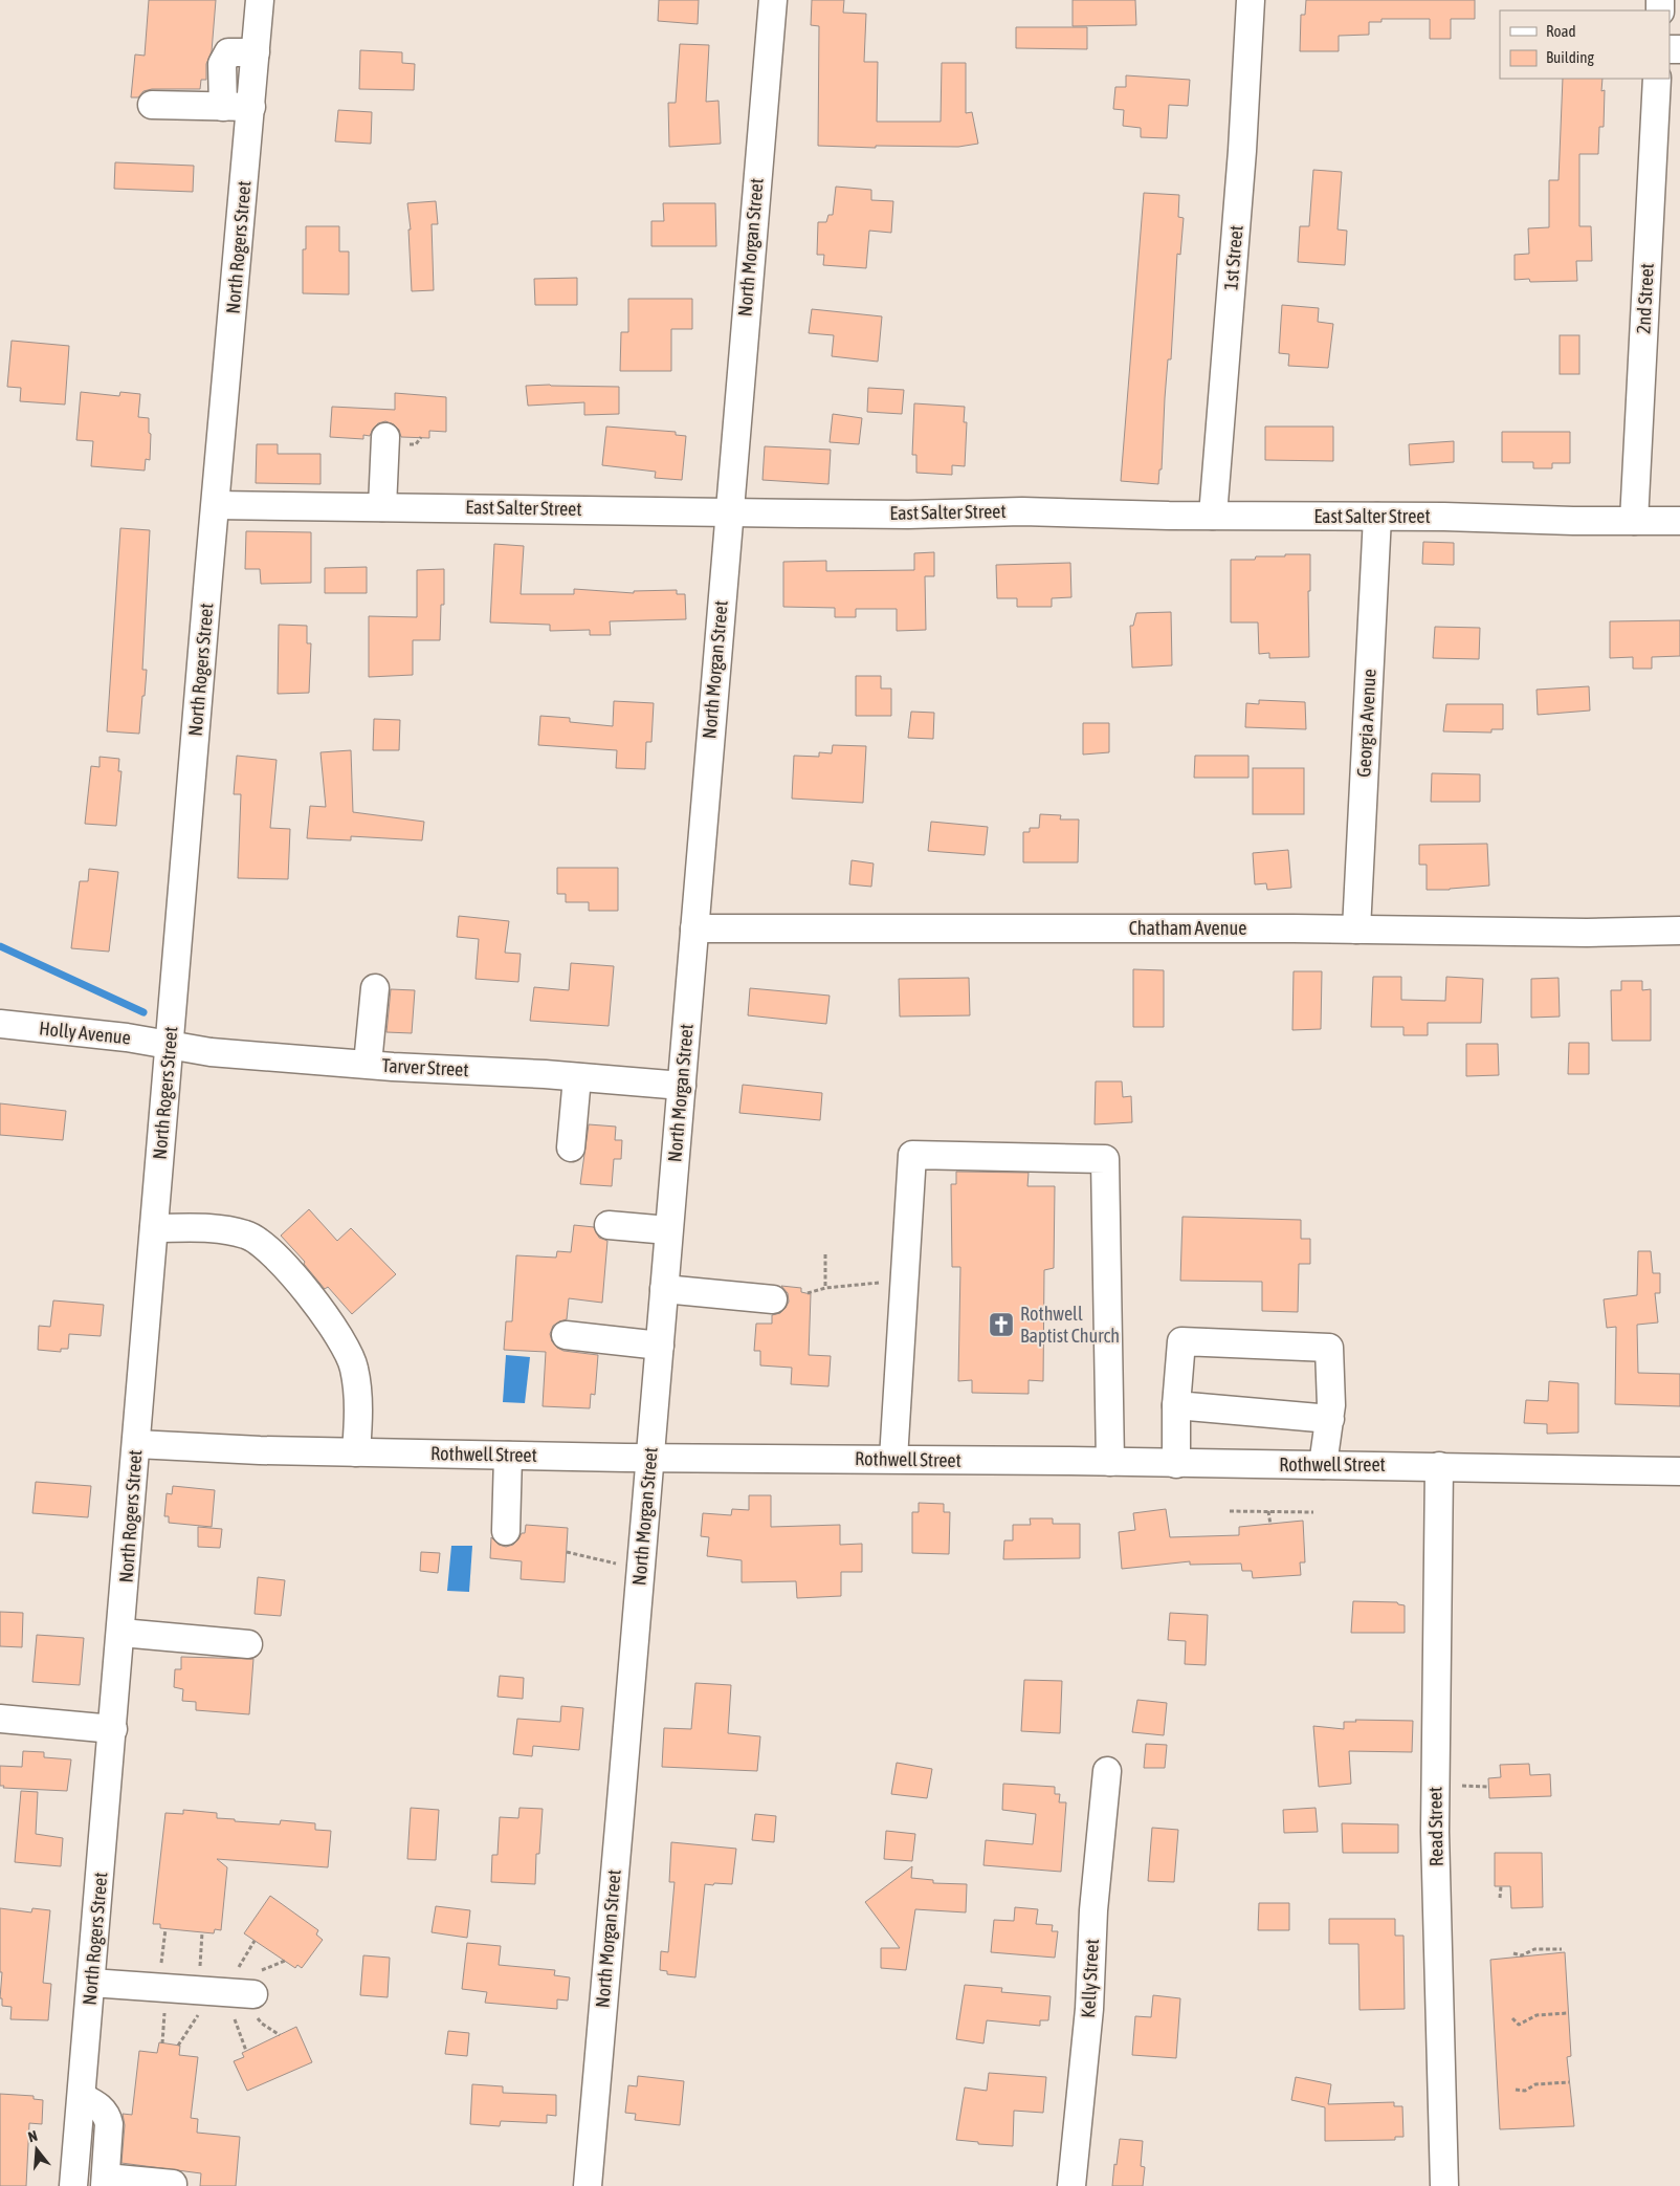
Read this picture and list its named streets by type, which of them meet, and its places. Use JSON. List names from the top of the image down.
{
  "streets": {
    "street": [
      "North Rogers Street",
      "North Morgan Street",
      "1st Street",
      "2nd Street",
      "East Salter Street",
      "Georgia Avenue",
      "Chatham Avenue",
      "Holly Avenue",
      "Tarver Street",
      "Rothwell Street",
      "Read Street",
      "Kelly Street"
    ]
  },
  "crossings": [
    ["North Rogers Street", "East Salter Street"],
    ["North Rogers Street", "Holly Avenue"],
    ["North Rogers Street", "Tarver Street"],
    ["North Rogers Street", "Rothwell Street"],
    ["North Morgan Street", "East Salter Street"],
    ["North Morgan Street", "Chatham Avenue"],
    ["North Morgan Street", "Tarver Street"],
    ["North Morgan Street", "Rothwell Street"],
    ["1st Street", "East Salter Street"],
    ["2nd Street", "East Salter Street"],
    ["East Salter Street", "Georgia Avenue"],
    ["Georgia Avenue", "Chatham Avenue"],
    ["Holly Avenue", "Tarver Street"],
    ["Rothwell Street", "Read Street"]
  ],
  "places": {
    "church": ["Rothwell Baptist Church"]
  },
  "legend": ["Road", "Building"],
  "north": "top"
}
